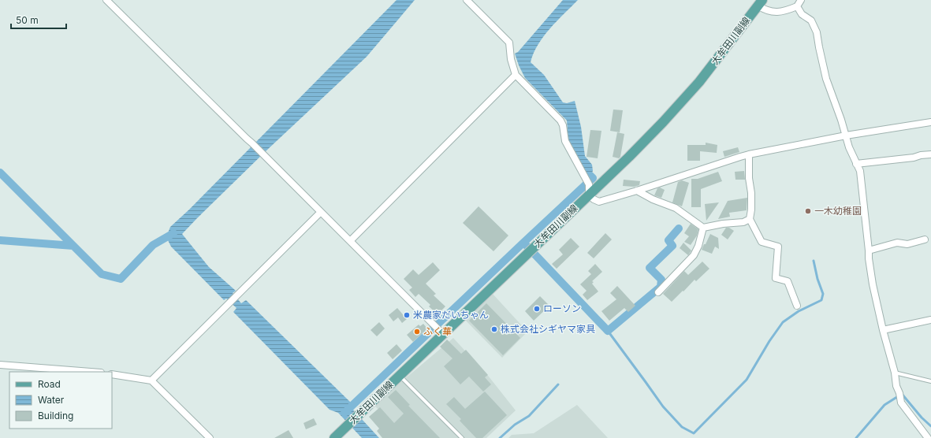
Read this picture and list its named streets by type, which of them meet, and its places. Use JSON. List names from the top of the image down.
{
  "streets": {
    "main road": ["大牟田川副線"]
  },
  "places": [
    "一木幼稚園",
    "ローソン",
    "米農家だいちゃん",
    "株式会社シギヤマ家具",
    "ふく華"
  ],
  "legend": ["Road", "Water", "Building"],
  "scale_bar": "50 m"
}
